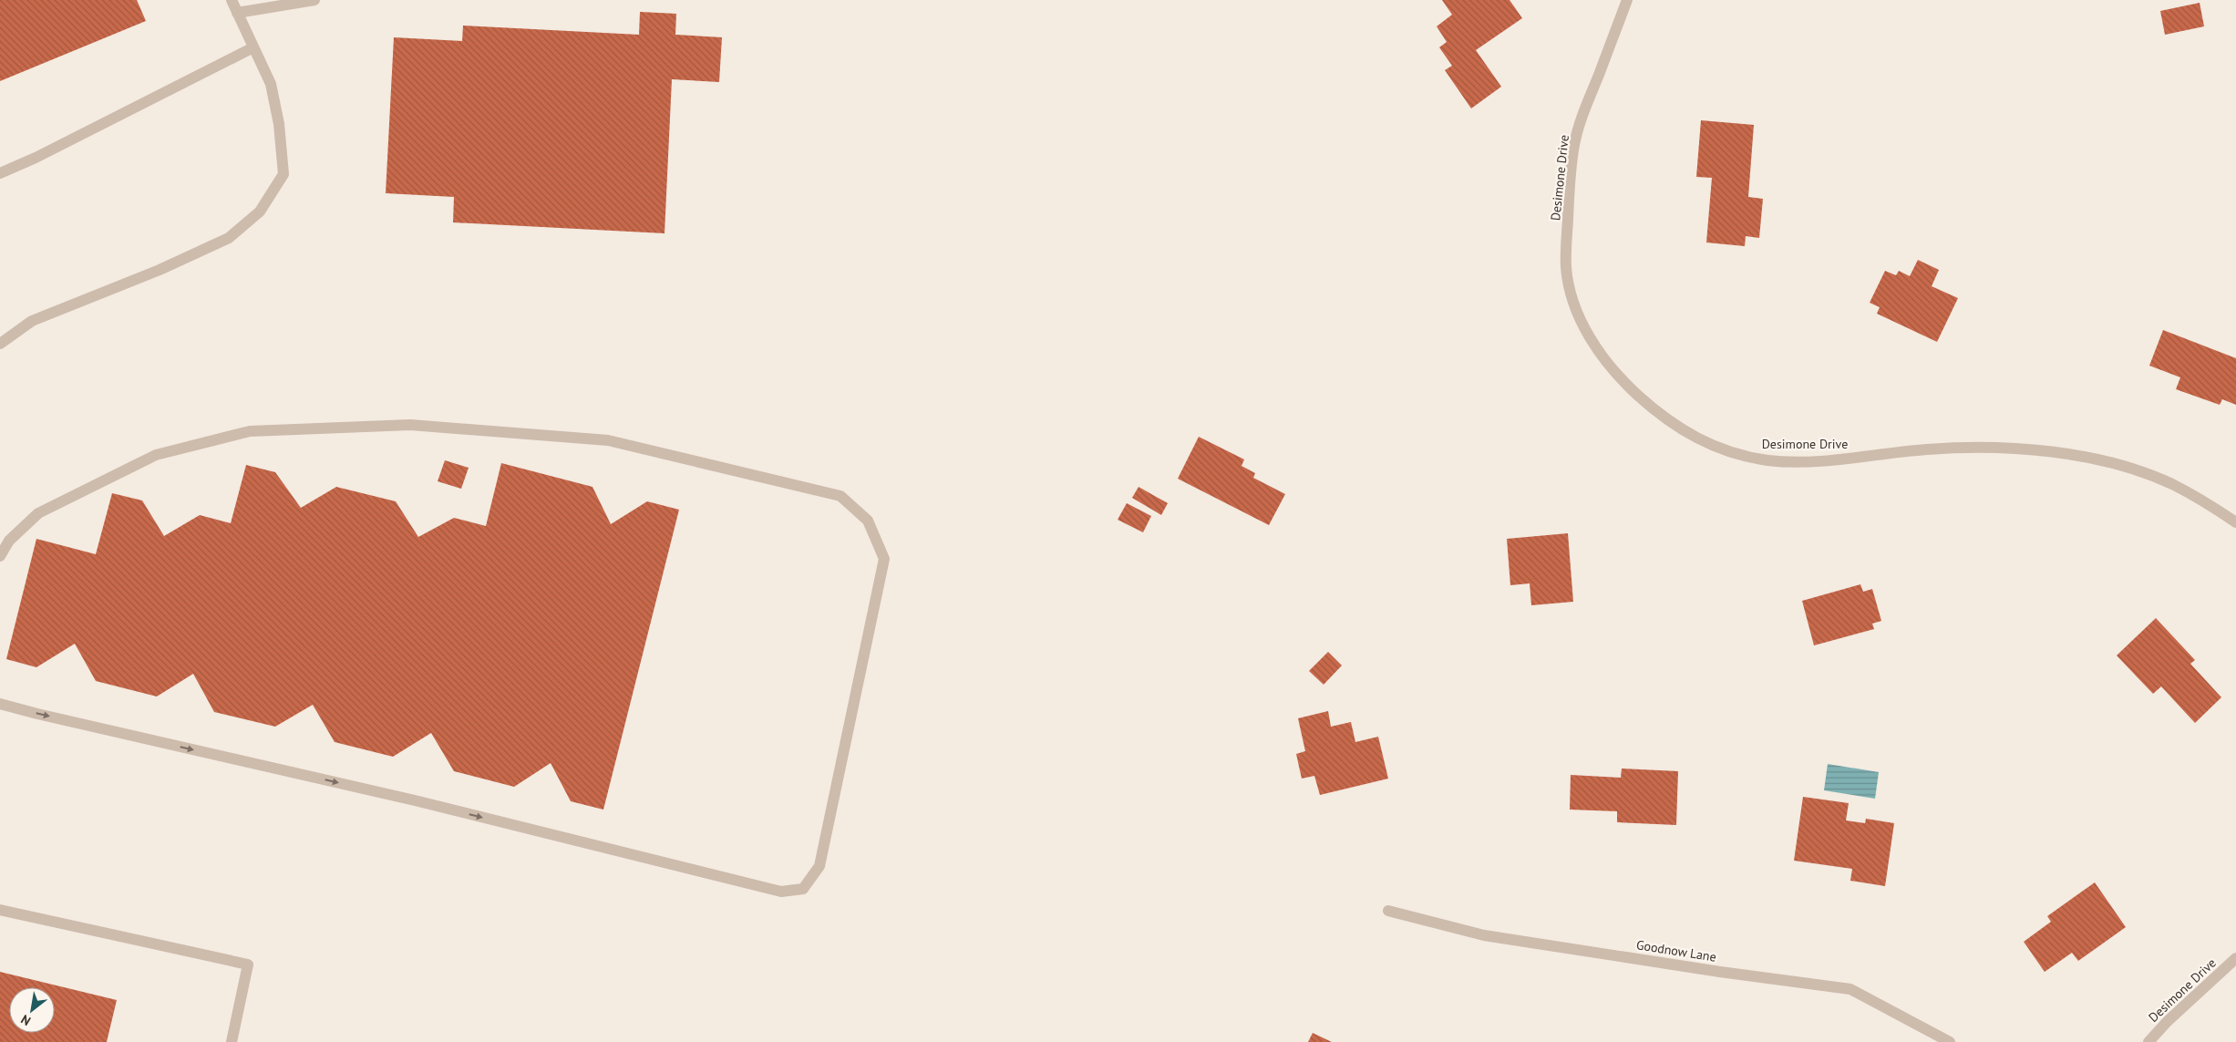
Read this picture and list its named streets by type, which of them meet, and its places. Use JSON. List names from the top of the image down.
{
  "streets": {
    "street": ["Desimone Drive", "Goodnow Lane"]
  },
  "north": "bottom left"
}
